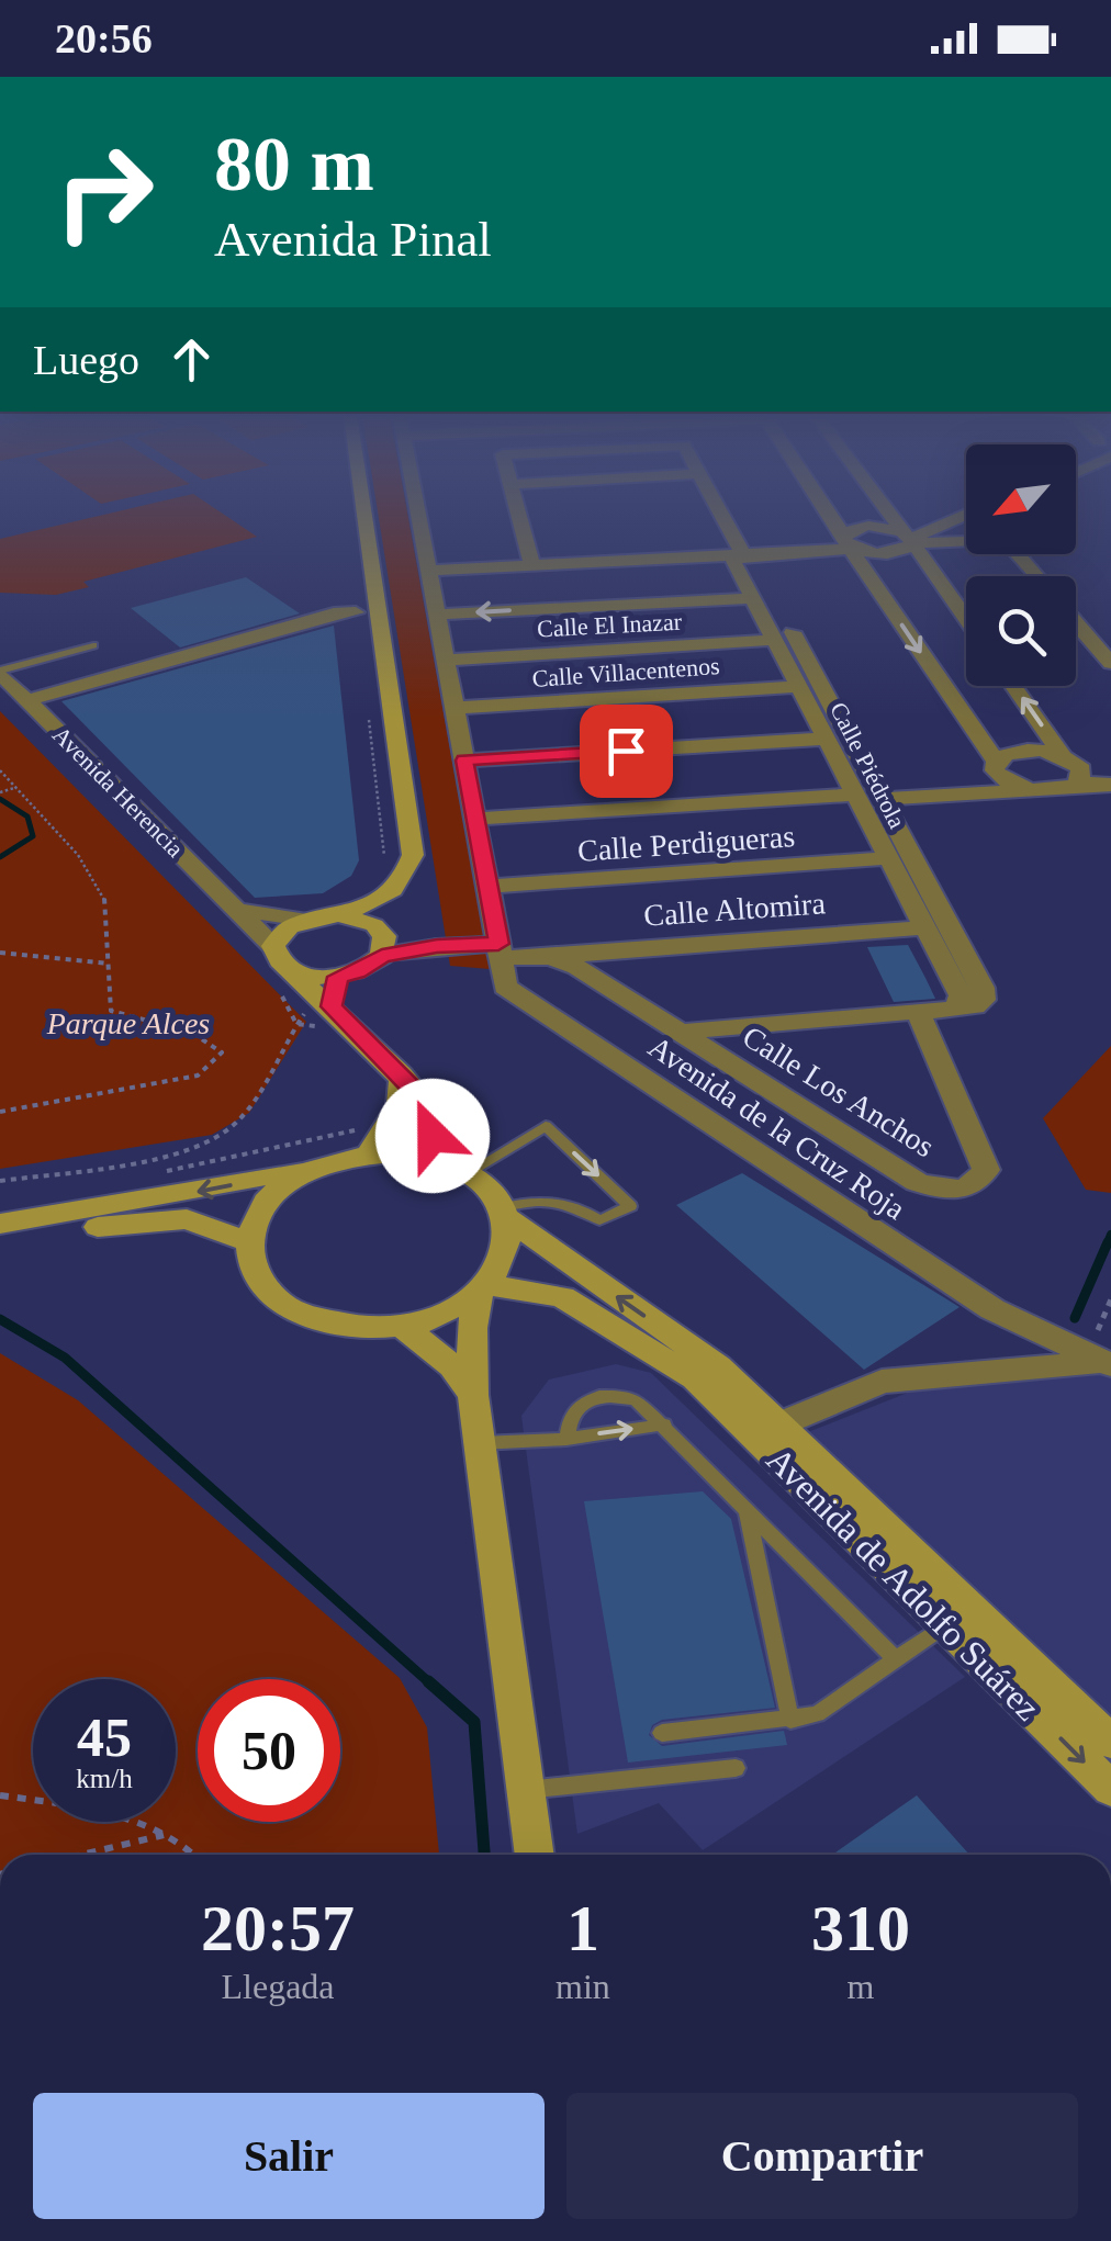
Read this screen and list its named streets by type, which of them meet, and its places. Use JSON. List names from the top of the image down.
{
  "streets": {
    "main road": ["Avenida de Adolfo Suárez"],
    "street": [
      "Calle El Inazar",
      "Calle Villacentenos",
      "Calle Piédrola",
      "Avenida Herencia",
      "Calle Perdigueras",
      "Calle Altomira",
      "Calle Los Anchos",
      "Avenida de la Cruz Roja"
    ]
  },
  "crossings": [
    ["Calle El Inazar", "Calle Piédrola"],
    ["Calle Villacentenos", "Calle Piédrola"],
    ["Calle Piédrola", "Calle Perdigueras"],
    ["Calle Piédrola", "Calle Altomira"],
    ["Calle Altomira", "Calle Los Anchos"],
    ["Calle Los Anchos", "Avenida de la Cruz Roja"]
  ],
  "parks": ["Parque Alces"],
  "north": "bottom left",
  "page": {
    "status": "20:56",
    "turn": ["80 m", "Avenida Pinal"],
    "then": "Luego",
    "speed": "45 km/h",
    "limit": "50",
    "eta": [
      "20:57",
      "Llegada",
      "1",
      "min",
      "310",
      "m"
    ],
    "buttons": ["Salir", "Compartir"]
  }
}
